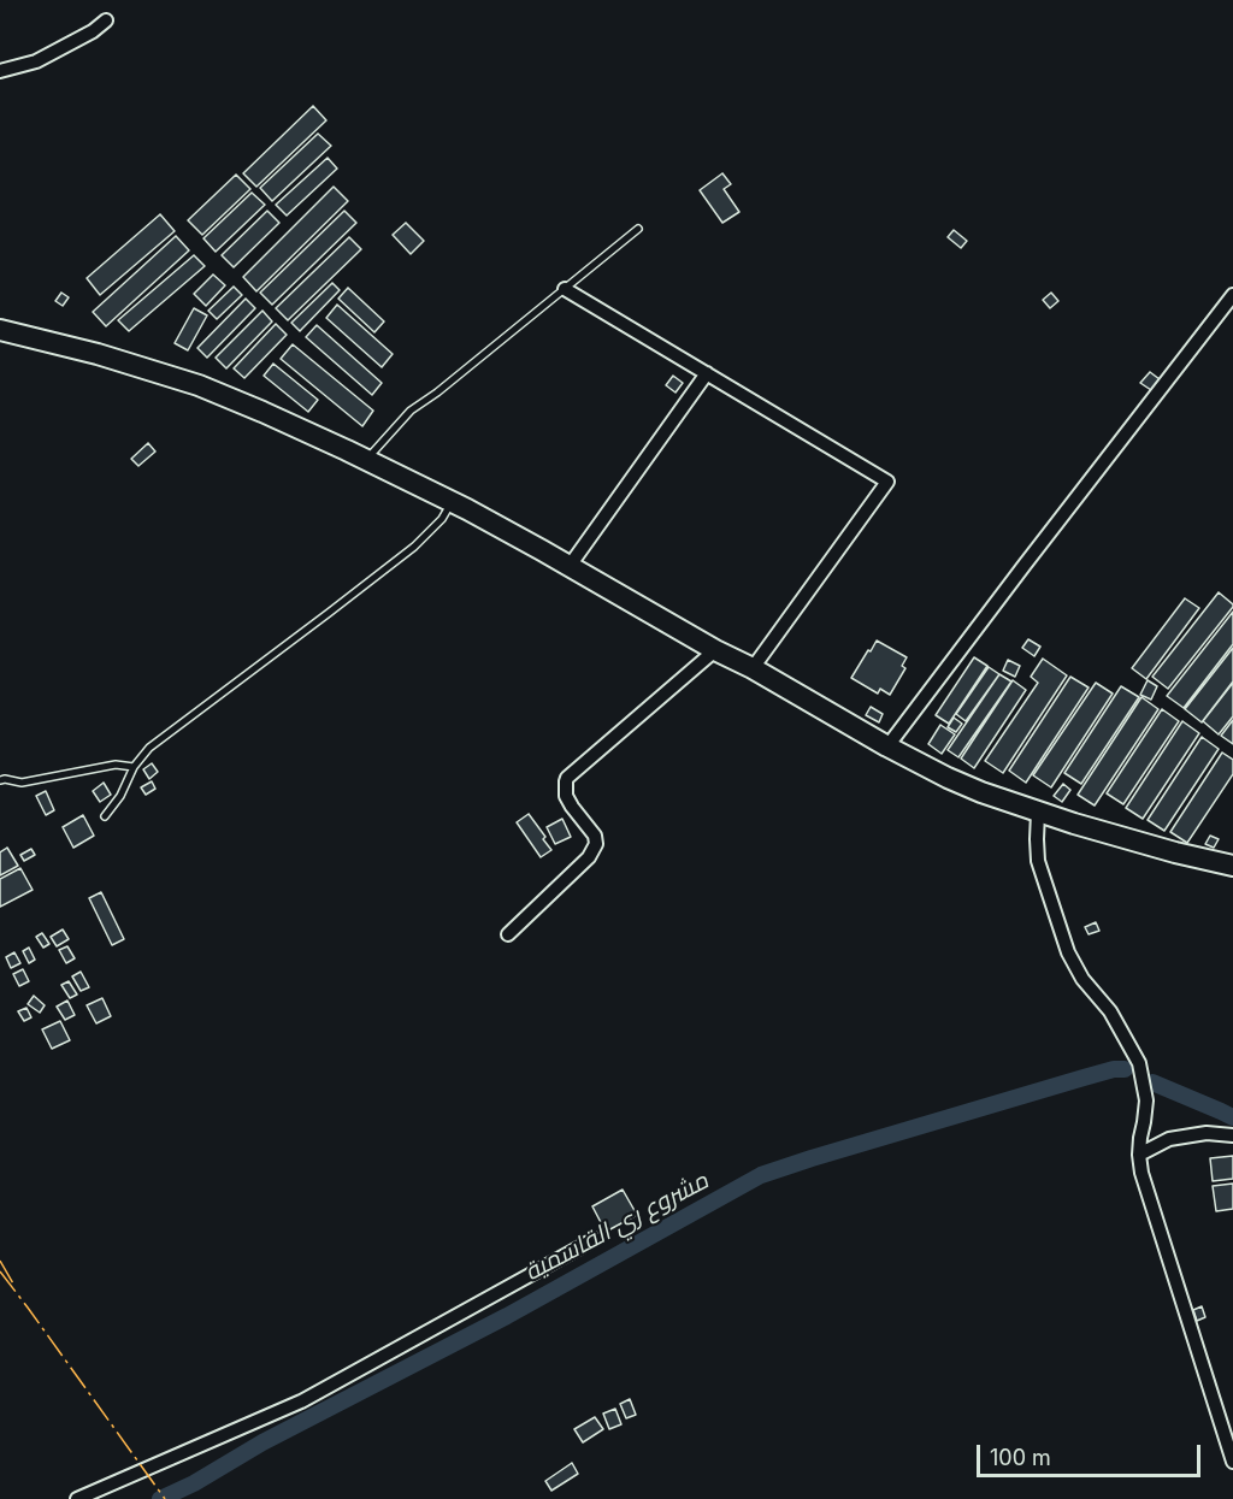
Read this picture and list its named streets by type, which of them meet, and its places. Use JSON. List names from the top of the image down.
{
  "water": ["مشروع ري القاسمية"],
  "scale_bar": "100 m"
}
